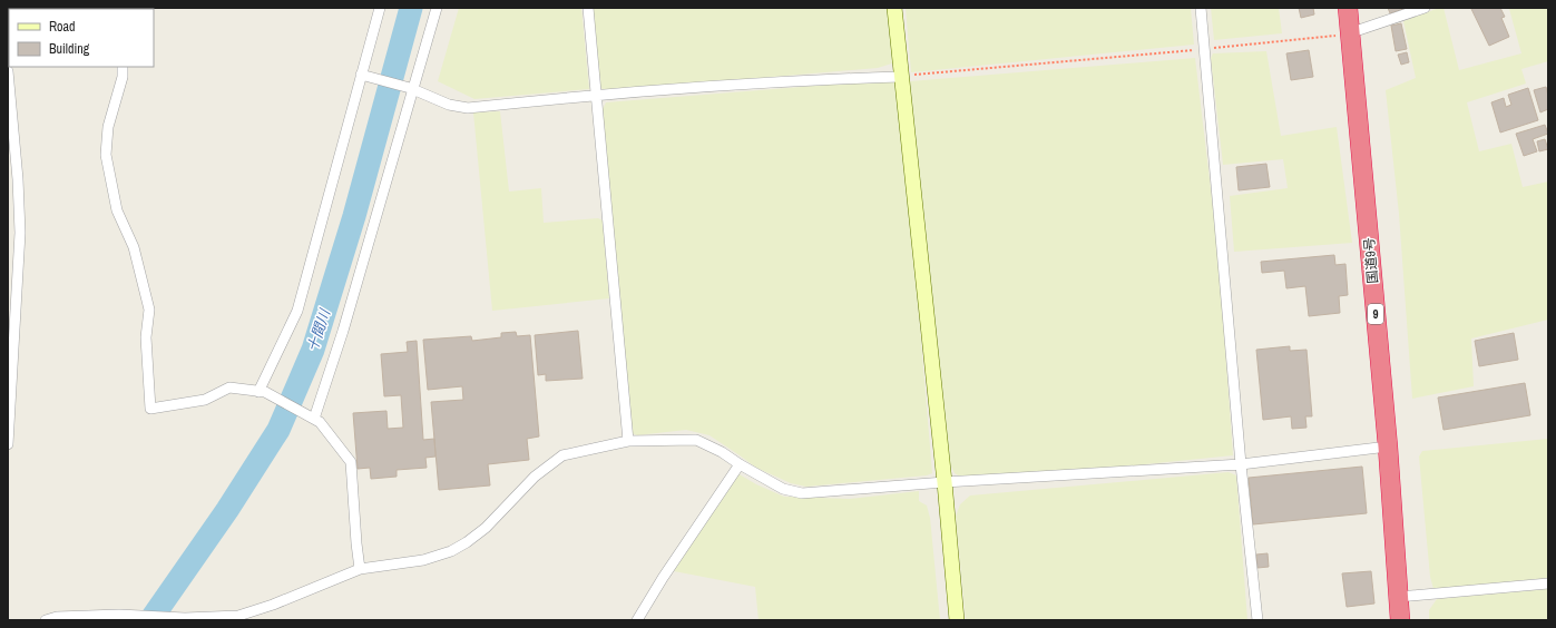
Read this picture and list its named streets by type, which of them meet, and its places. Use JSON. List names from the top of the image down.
{
  "streets": {
    "highway": ["国道9号", "9"]
  },
  "water": ["十間川"],
  "legend": ["Road", "Building"]
}
